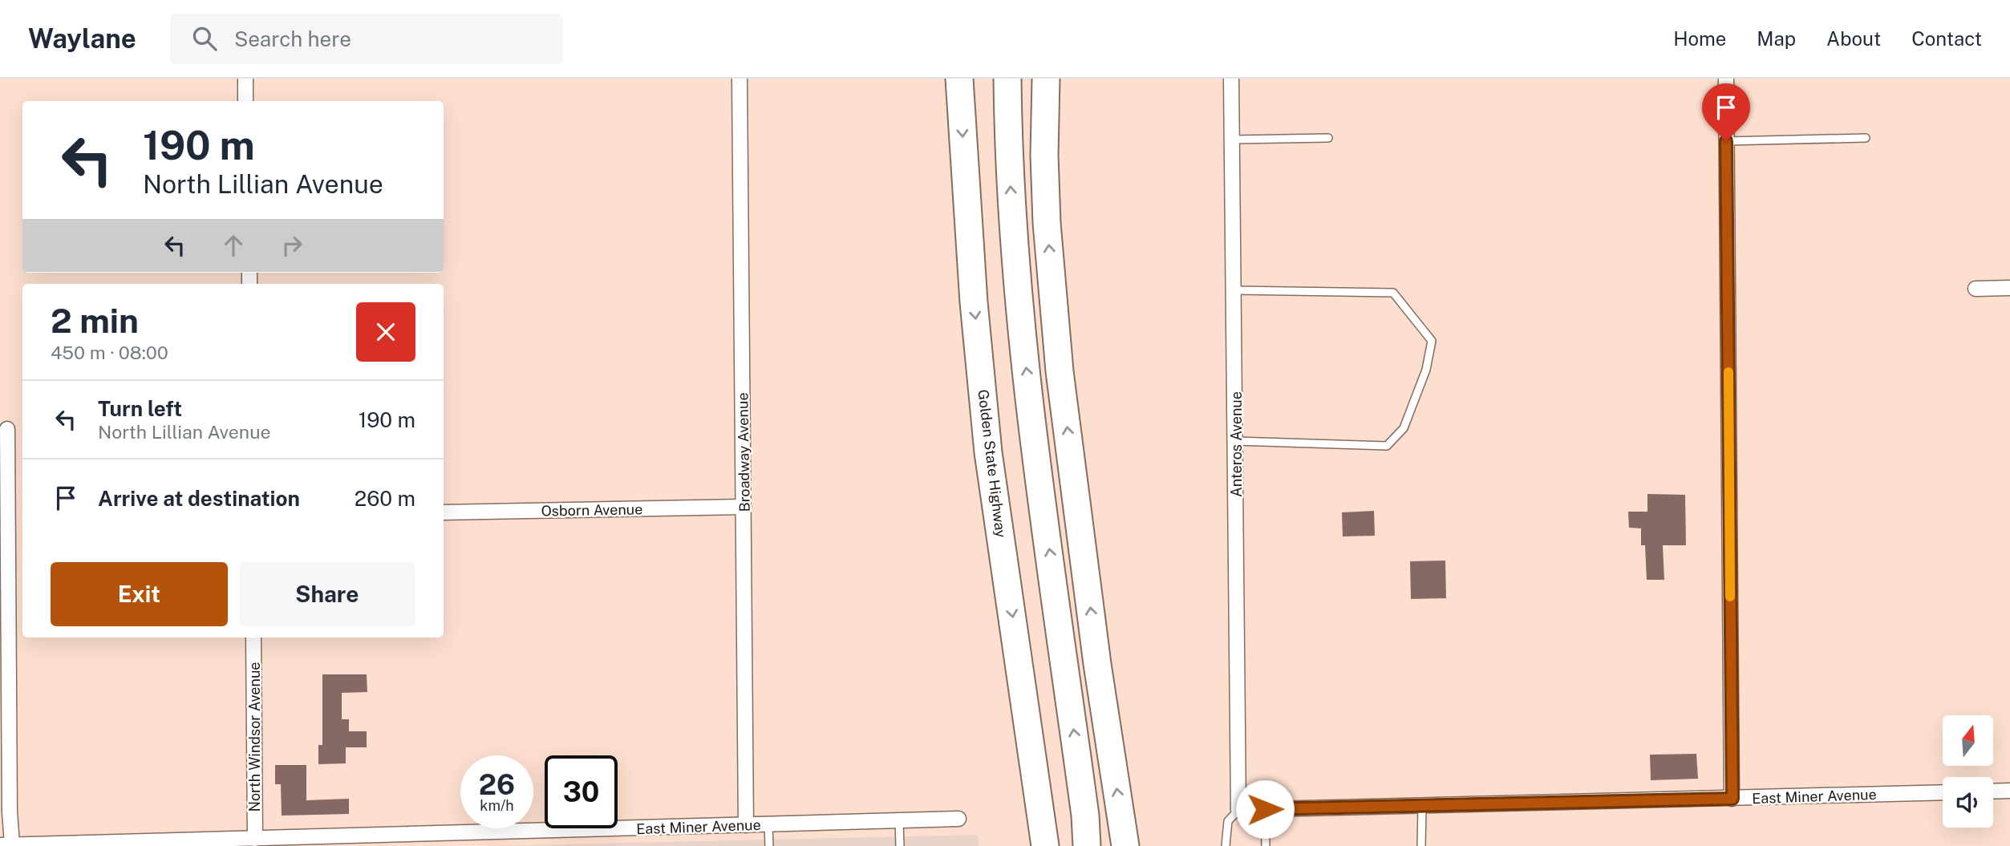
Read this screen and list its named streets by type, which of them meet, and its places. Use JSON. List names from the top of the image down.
{
  "streets": {
    "highway": ["Golden State Highway"],
    "street": [
      "Anteros Avenue",
      "Broadway Avenue",
      "Osborn Avenue",
      "North Windsor Avenue",
      "East Miner Avenue"
    ]
  },
  "crossings": [
    ["Anteros Avenue", "East Miner Avenue"],
    ["Broadway Avenue", "Osborn Avenue"],
    ["Broadway Avenue", "East Miner Avenue"],
    ["North Windsor Avenue", "East Miner Avenue"]
  ],
  "north": "top",
  "page": {
    "header": "Waylane",
    "search": "Search here",
    "nav": [
      "Home",
      "Map",
      "About",
      "Contact"
    ],
    "turn": ["190 m", "North Lillian Avenue"],
    "heading": ["2 min", "450 m · 08:00"],
    "list": [
      {
        "name": "Turn left",
        "note": "North Lillian Avenue",
        "value": "190 m"
      },
      {
        "name": "Arrive at destination",
        "value": "260 m"
      }
    ],
    "buttons": ["Exit", "Share"],
    "speed": "26 km/h",
    "limit": "30"
  }
}
